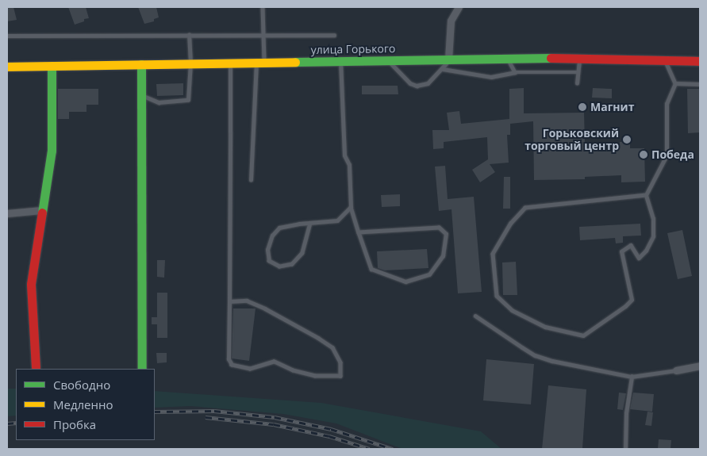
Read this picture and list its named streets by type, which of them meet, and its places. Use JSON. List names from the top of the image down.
{
  "streets": {
    "main road": ["улица Горького"]
  },
  "places": ["Магнит", "Горьковский торговый центр", "Победа"],
  "legend": ["Свободно", "Медленно", "Пробка"]
}
